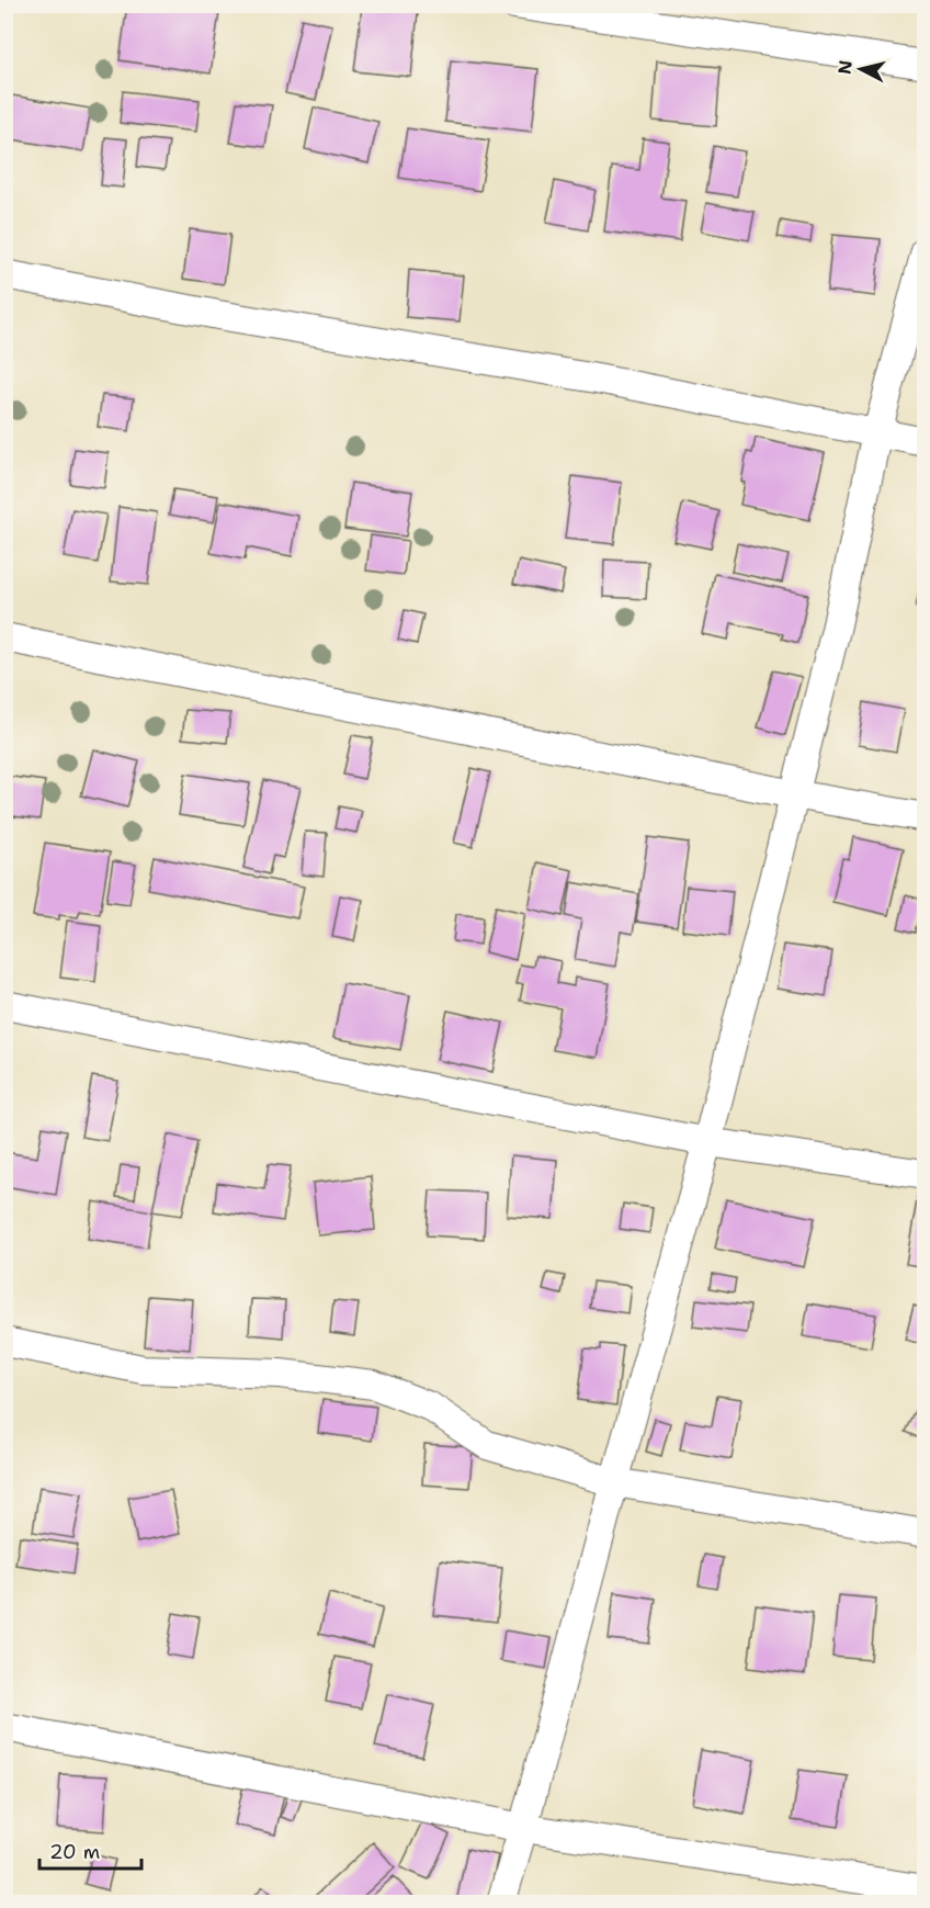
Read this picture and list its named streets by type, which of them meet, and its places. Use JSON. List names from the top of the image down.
{
  "scale_bar": "20 m",
  "north": "left"
}
